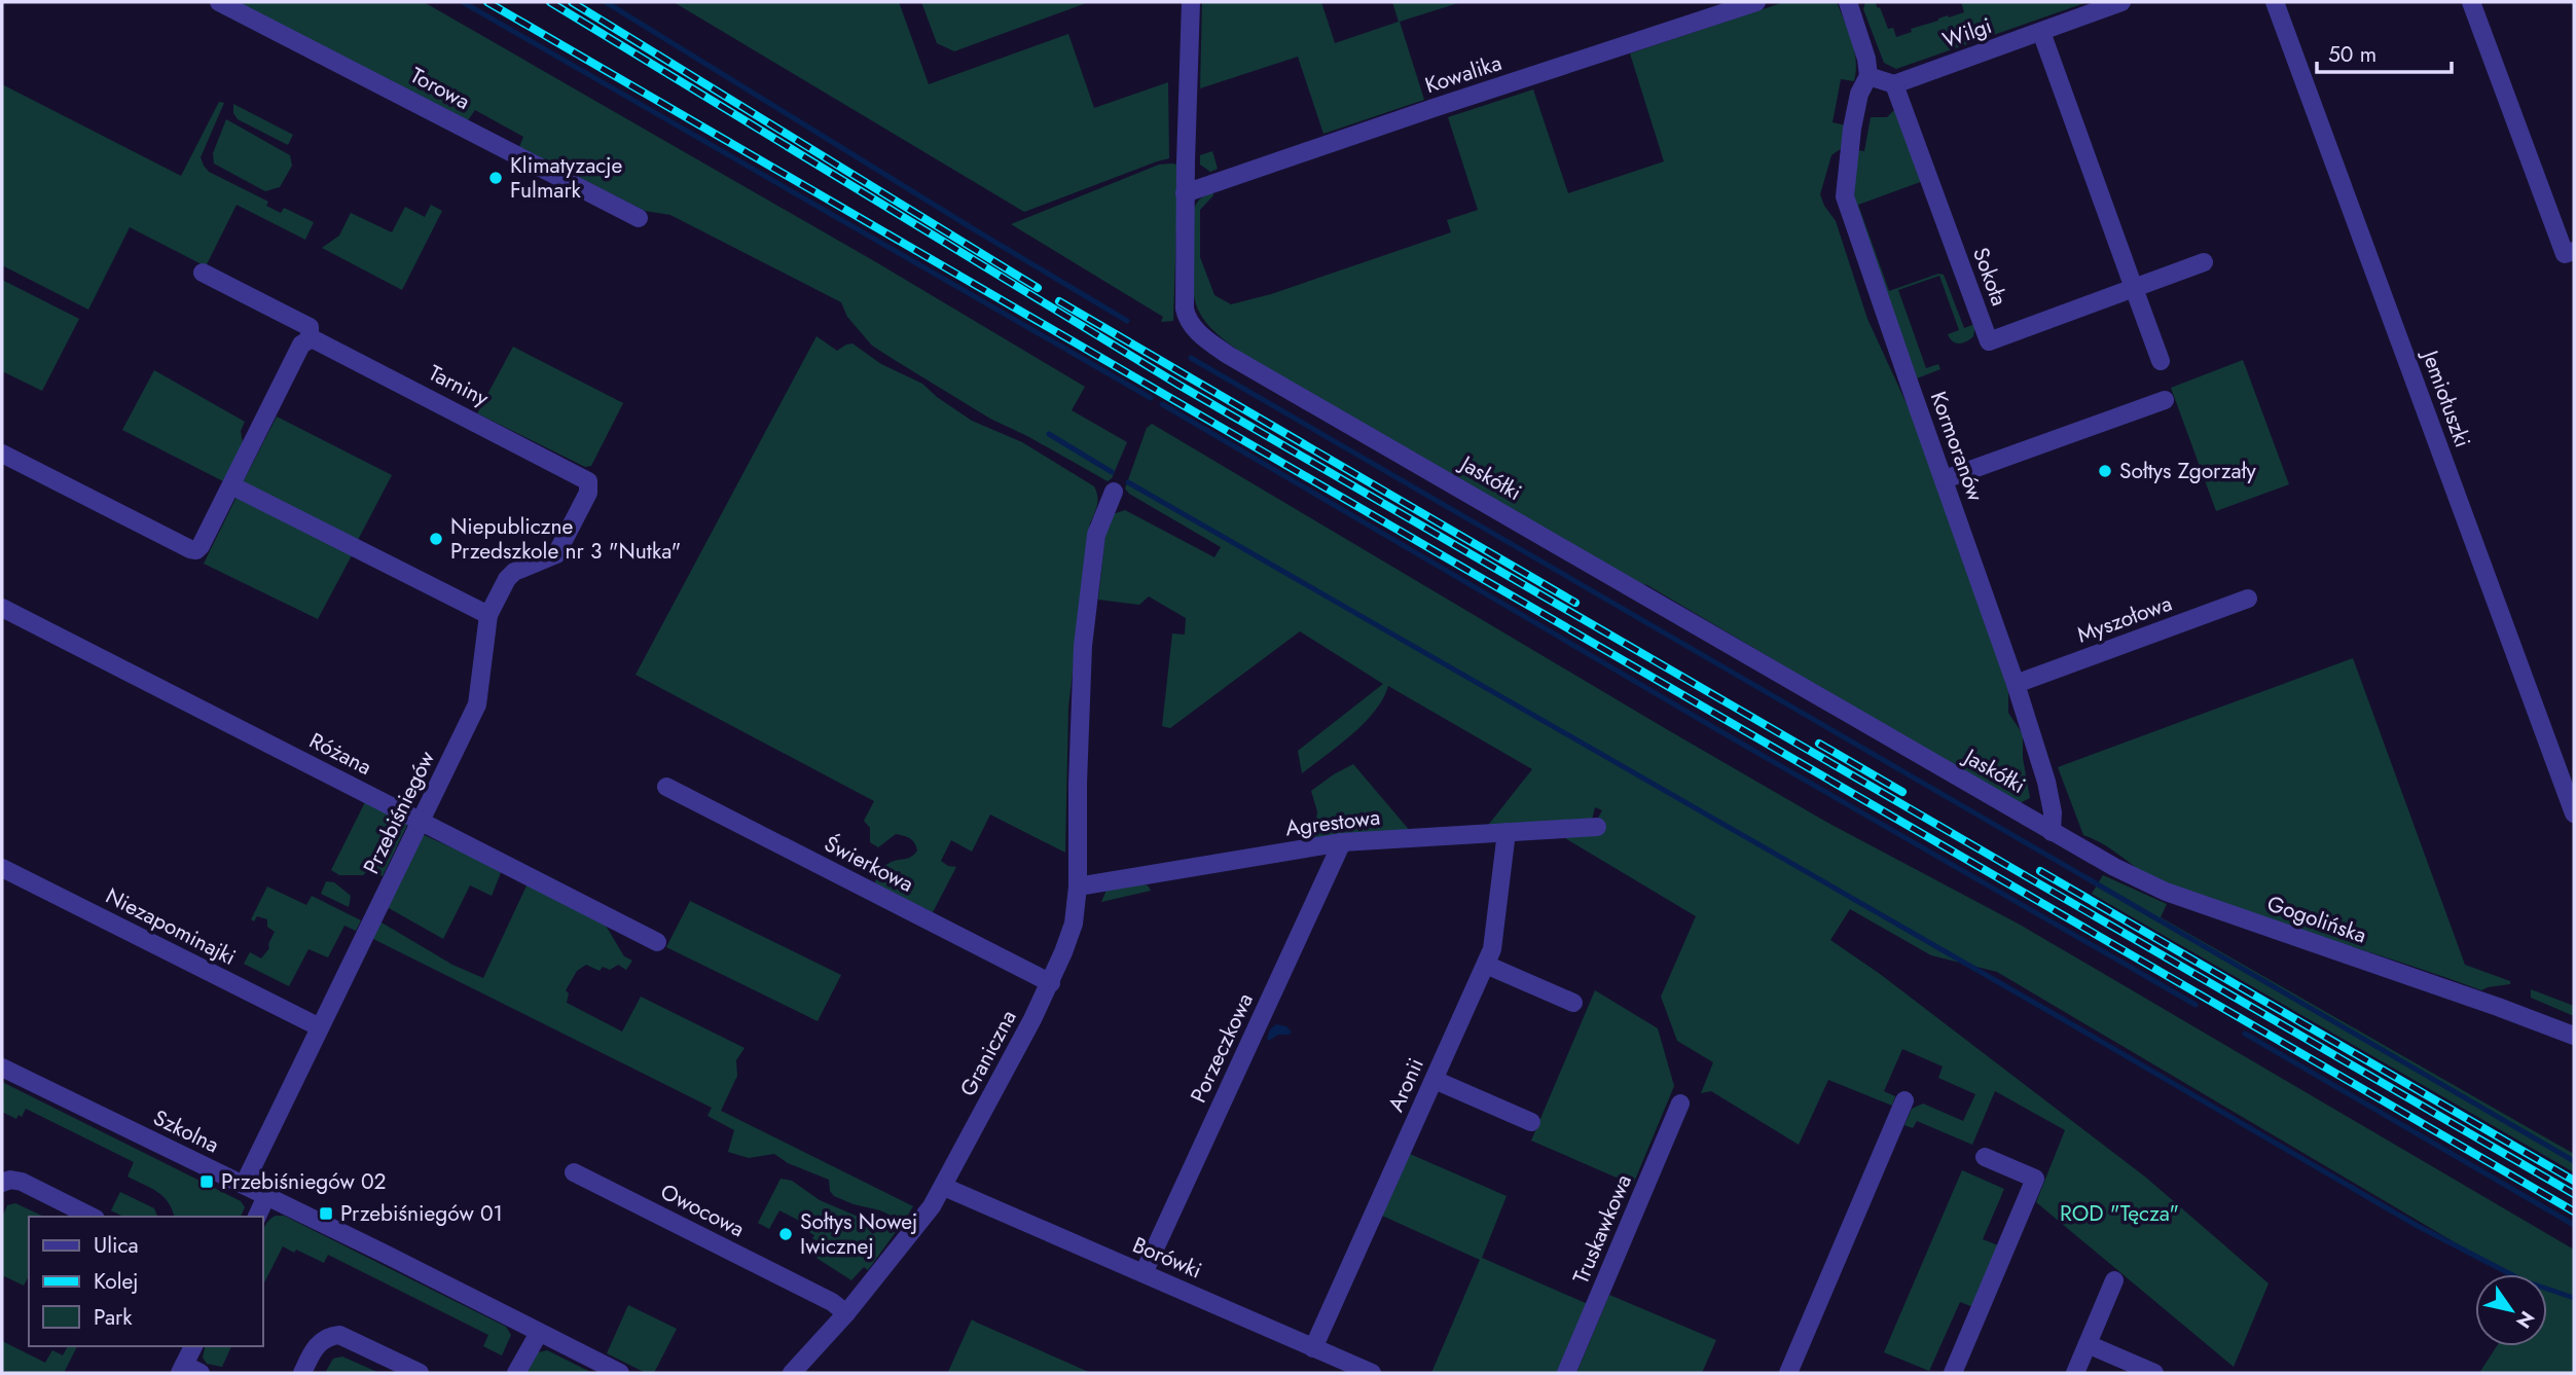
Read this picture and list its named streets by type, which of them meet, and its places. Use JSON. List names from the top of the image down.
{
  "streets": {
    "street": [
      "Wilgi",
      "Kowalika",
      "Torowa",
      "Sokoła",
      "Tarniny",
      "Jemiołuszki",
      "Kormoranów",
      "Jaskółki",
      "Myszołowa",
      "Różana",
      "Przebiśniegów",
      "Agrestowa",
      "Świerkowa",
      "Gogolińska",
      "Niezapominajki",
      "Porzeczkowa",
      "Graniczna",
      "Aronii",
      "Szkolna",
      "Owocowa",
      "Truskawkowa",
      "Borówki"
    ]
  },
  "crossings": [
    ["Wilgi", "Sokoła"],
    ["Kowalika", "Jaskółki"],
    ["Tarniny", "Przebiśniegów"],
    ["Kormoranów", "Jaskółki"],
    ["Kormoranów", "Myszołowa"],
    ["Kormoranów", "Gogolińska"],
    ["Jaskółki", "Gogolińska"],
    ["Różana", "Przebiśniegów"],
    ["Przebiśniegów", "Niezapominajki"],
    ["Przebiśniegów", "Szkolna"],
    ["Agrestowa", "Porzeczkowa"],
    ["Agrestowa", "Graniczna"],
    ["Agrestowa", "Aronii"],
    ["Świerkowa", "Graniczna"],
    ["Porzeczkowa", "Borówki"],
    ["Graniczna", "Owocowa"],
    ["Graniczna", "Borówki"],
    ["Aronii", "Borówki"]
  ],
  "parks": ["ROD \"Tęcza\""],
  "places": {
    "other": [
      "Klimatyzacje Fulmark",
      "Sołtys Zgorzały",
      "Niepubliczne Przedszkole nr 3 \"Nutka\"",
      "Sołtys Nowej Iwicznej"
    ],
    "transit": ["Przebiśniegów 02", "Przebiśniegów 01"]
  },
  "legend": ["Ulica", "Kolej", "Park"],
  "scale_bar": "50 m",
  "north": "bottom right"
}
